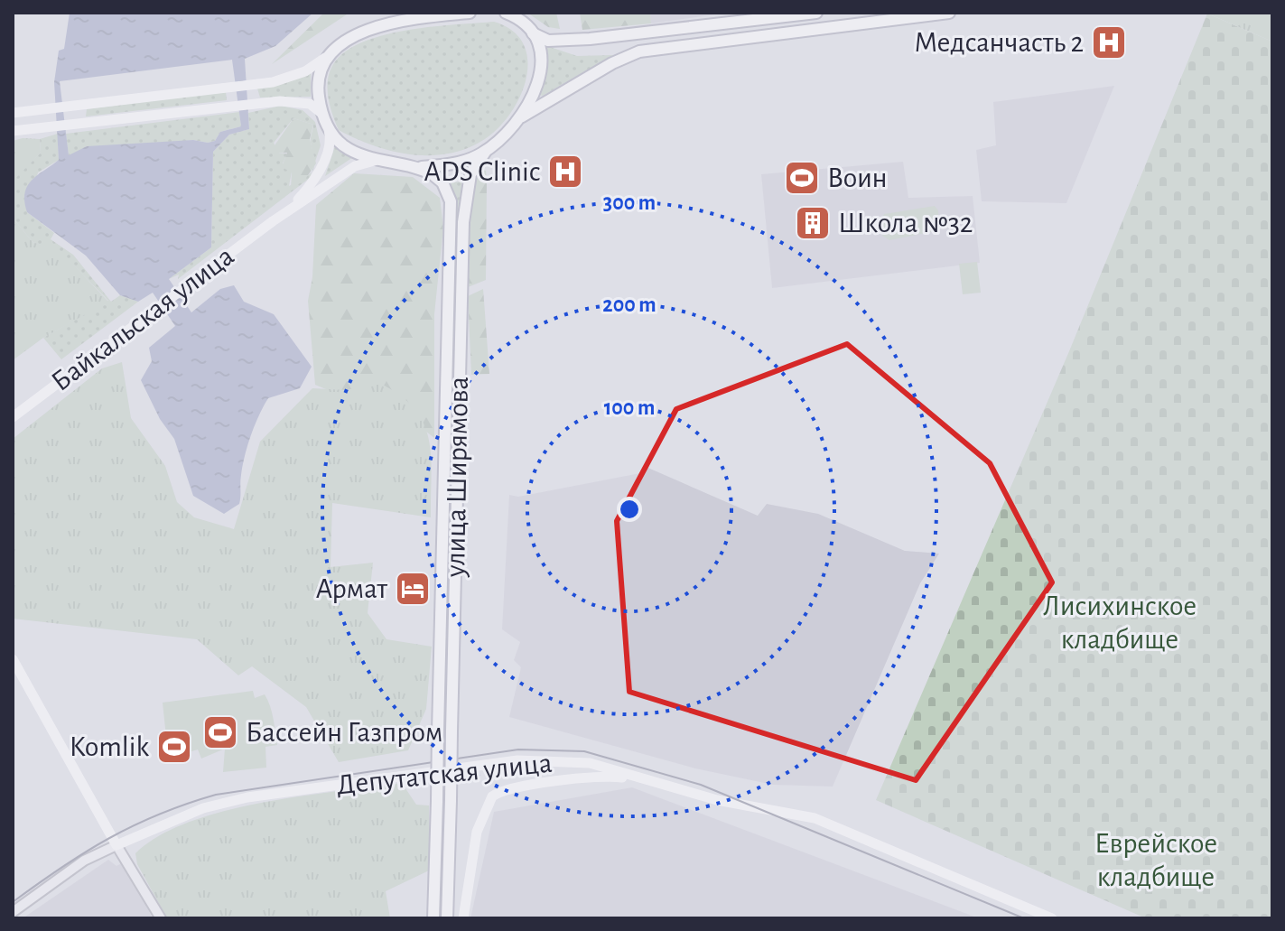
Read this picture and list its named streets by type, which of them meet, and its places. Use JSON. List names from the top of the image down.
{
  "streets": {
    "main road": ["Байкальская улица", "улица Ширямова", "Депутатская улица"]
  },
  "parks": ["Лисихинское кладбище", "Еврейское кладбище"],
  "places": {
    "hospital": ["Медсанчасть 2", "ADS Clinic"],
    "sports": ["Воин", "Бассейн Газпром", "Komlik"],
    "building": ["Школа №32"],
    "hotel": ["Армат"]
  },
  "rings": ["300 m", "200 m", "100 m"]
}
